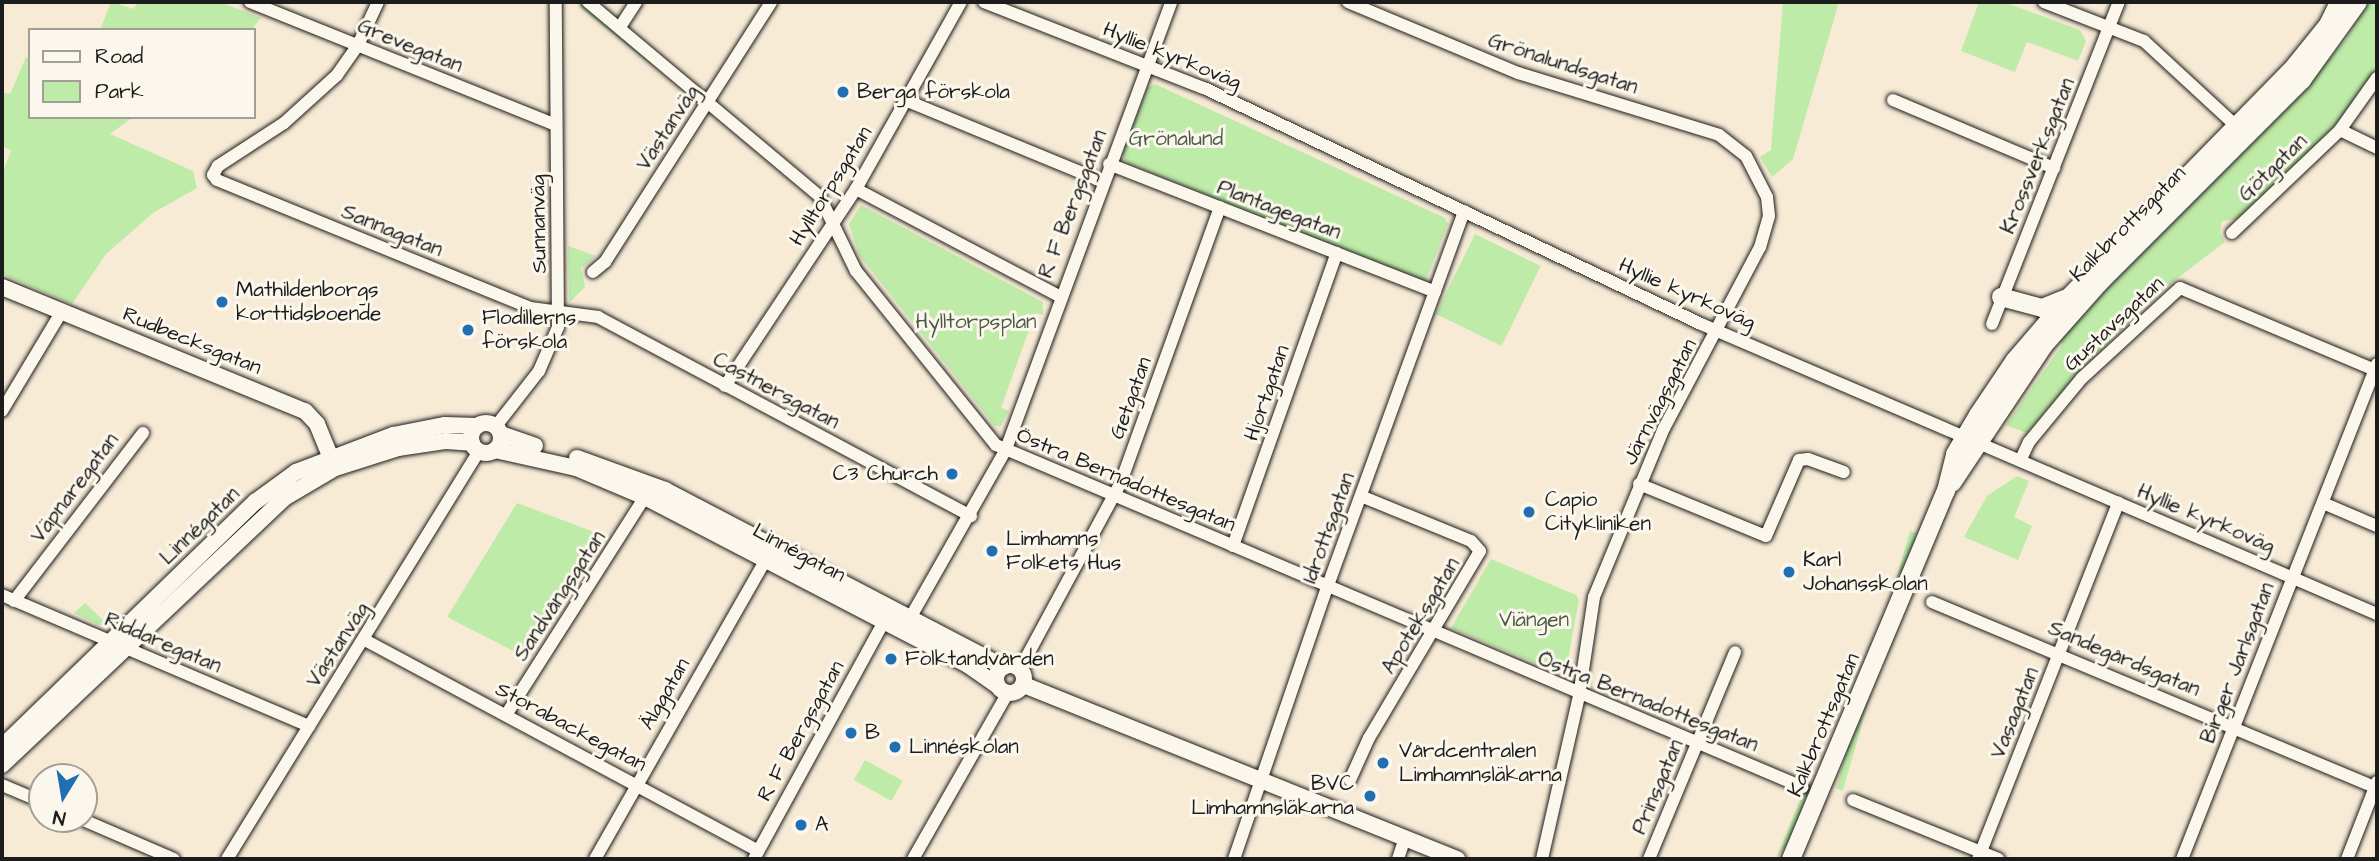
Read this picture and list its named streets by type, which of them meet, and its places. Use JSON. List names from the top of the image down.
{
  "streets": {
    "main road": ["Kalkbrottsgatan"],
    "street": [
      "Grevegatan",
      "Hyllie kyrkoväg",
      "Grönalundsgatan",
      "Västanväg",
      "Krossverksgatan",
      "Götgatan",
      "Hylltorpsgatan",
      "R F Bergsgatan",
      "Plantagegatan",
      "Sunnanväg",
      "Sannagatan",
      "Gustavsgatan",
      "Rudbecksgatan",
      "Castnersgatan",
      "Hjortgatan",
      "Getgatan",
      "Järnvägsgatan",
      "Östra Bernadottesgatan",
      "Väpnaregatan",
      "Linnégatan",
      "Idrottsgatan",
      "Sandvångsgatan",
      "Apoteksgatan",
      "Riddaregatan",
      "Sandegårdsgatan",
      "Birger Jarlsgatan",
      "Älggatan",
      "Vasagatan",
      "Storabackegatan",
      "Prinsgatan"
    ]
  },
  "crossings": [
    ["Grevegatan", "Sunnanväg"],
    ["Grevegatan", "Sannagatan"],
    ["Hyllie kyrkoväg", "R F Bergsgatan"],
    ["Hyllie kyrkoväg", "Kalkbrottsgatan"],
    ["Hyllie kyrkoväg", "Gustavsgatan"],
    ["Hyllie kyrkoväg", "Järnvägsgatan"],
    ["Hyllie kyrkoväg", "Idrottsgatan"],
    ["Hyllie kyrkoväg", "Birger Jarlsgatan"],
    ["Hyllie kyrkoväg", "Vasagatan"],
    ["Grönalundsgatan", "Järnvägsgatan"],
    ["Västanväg", "Sunnanväg"],
    ["Västanväg", "Östra Bernadottesgatan"],
    ["Västanväg", "Linnégatan"],
    ["Västanväg", "Riddaregatan"],
    ["Västanväg", "Storabackegatan"],
    ["Hylltorpsgatan", "Castnersgatan"],
    ["Hylltorpsgatan", "Östra Bernadottesgatan"],
    ["R F Bergsgatan", "Plantagegatan"],
    ["R F Bergsgatan", "Castnersgatan"],
    ["R F Bergsgatan", "Östra Bernadottesgatan"],
    ["R F Bergsgatan", "Linnégatan"],
    ["R F Bergsgatan", "Storabackegatan"],
    ["Plantagegatan", "Hjortgatan"],
    ["Plantagegatan", "Getgatan"],
    ["Plantagegatan", "Idrottsgatan"],
    ["Sunnanväg", "Sannagatan"],
    ["Sunnanväg", "Castnersgatan"],
    ["Sunnanväg", "Linnégatan"],
    ["Sannagatan", "Castnersgatan"],
    ["Gustavsgatan", "Birger Jarlsgatan"],
    ["Rudbecksgatan", "Linnégatan"],
    ["Hjortgatan", "Östra Bernadottesgatan"],
    ["Getgatan", "Östra Bernadottesgatan"],
    ["Getgatan", "Linnégatan"],
    ["Järnvägsgatan", "Östra Bernadottesgatan"],
    ["Östra Bernadottesgatan", "Idrottsgatan"],
    ["Östra Bernadottesgatan", "Apoteksgatan"],
    ["Östra Bernadottesgatan", "Prinsgatan"],
    ["Väpnaregatan", "Riddaregatan"],
    ["Linnégatan", "Sandvångsgatan"],
    ["Linnégatan", "Riddaregatan"],
    ["Linnégatan", "Älggatan"],
    ["Idrottsgatan", "Apoteksgatan"],
    ["Sandvångsgatan", "Storabackegatan"],
    ["Sandegårdsgatan", "Birger Jarlsgatan"],
    ["Sandegårdsgatan", "Vasagatan"],
    ["Älggatan", "Storabackegatan"]
  ],
  "parks": ["Grönalund", "Hylltorpsplan", "Viängen"],
  "places": [
    "Berga förskola",
    "Mathildenborgs korttidsboende",
    "Flodillerns förskola",
    "C3 Church",
    "Capio Citykliniken",
    "Limhamns Folkets Hus",
    "Karl Johansskolan",
    "Folktandvården",
    "B",
    "Linnéskolan",
    "Vårdcentralen Limhamnsläkarna",
    "BVC Limhamnsläkarna",
    "A"
  ],
  "legend": ["Road", "Park"],
  "north": "bottom"
}
